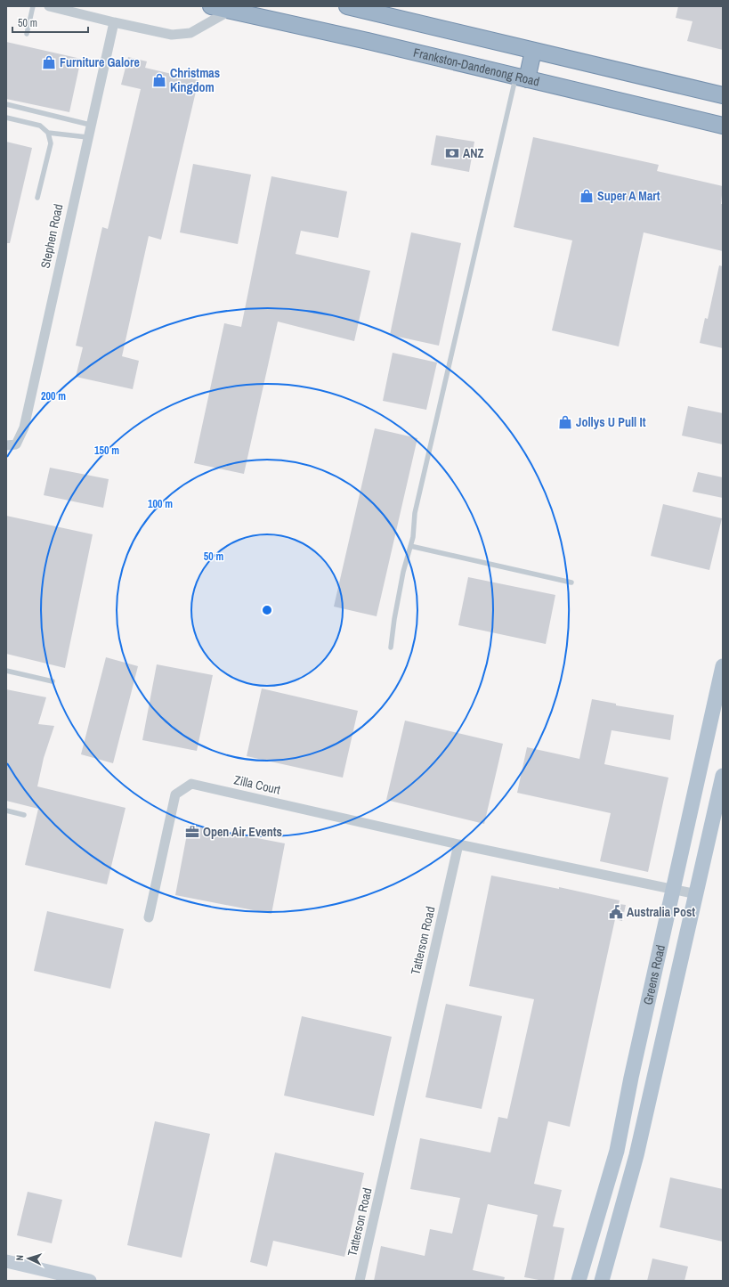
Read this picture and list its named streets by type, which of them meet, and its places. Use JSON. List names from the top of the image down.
{
  "streets": {
    "highway": ["Frankston-Dandenong Road"],
    "main road": ["Greens Road"],
    "street": ["Stephen Road", "Zilla Court", "Tatterson Road"]
  },
  "crossings": [
    ["Zilla Court", "Tatterson Road"]
  ],
  "places": {
    "shop": [
      "Furniture Galore",
      "Christmas Kingdom",
      "Super A Mart",
      "Jollys U Pull It"
    ],
    "bank": ["ANZ"],
    "office": ["Open Air Events"],
    "public building": ["Australia Post"]
  },
  "scale_bar": "50 m",
  "north": "left",
  "rings": [
    "200 m",
    "150 m",
    "100 m",
    "50 m"
  ]
}
